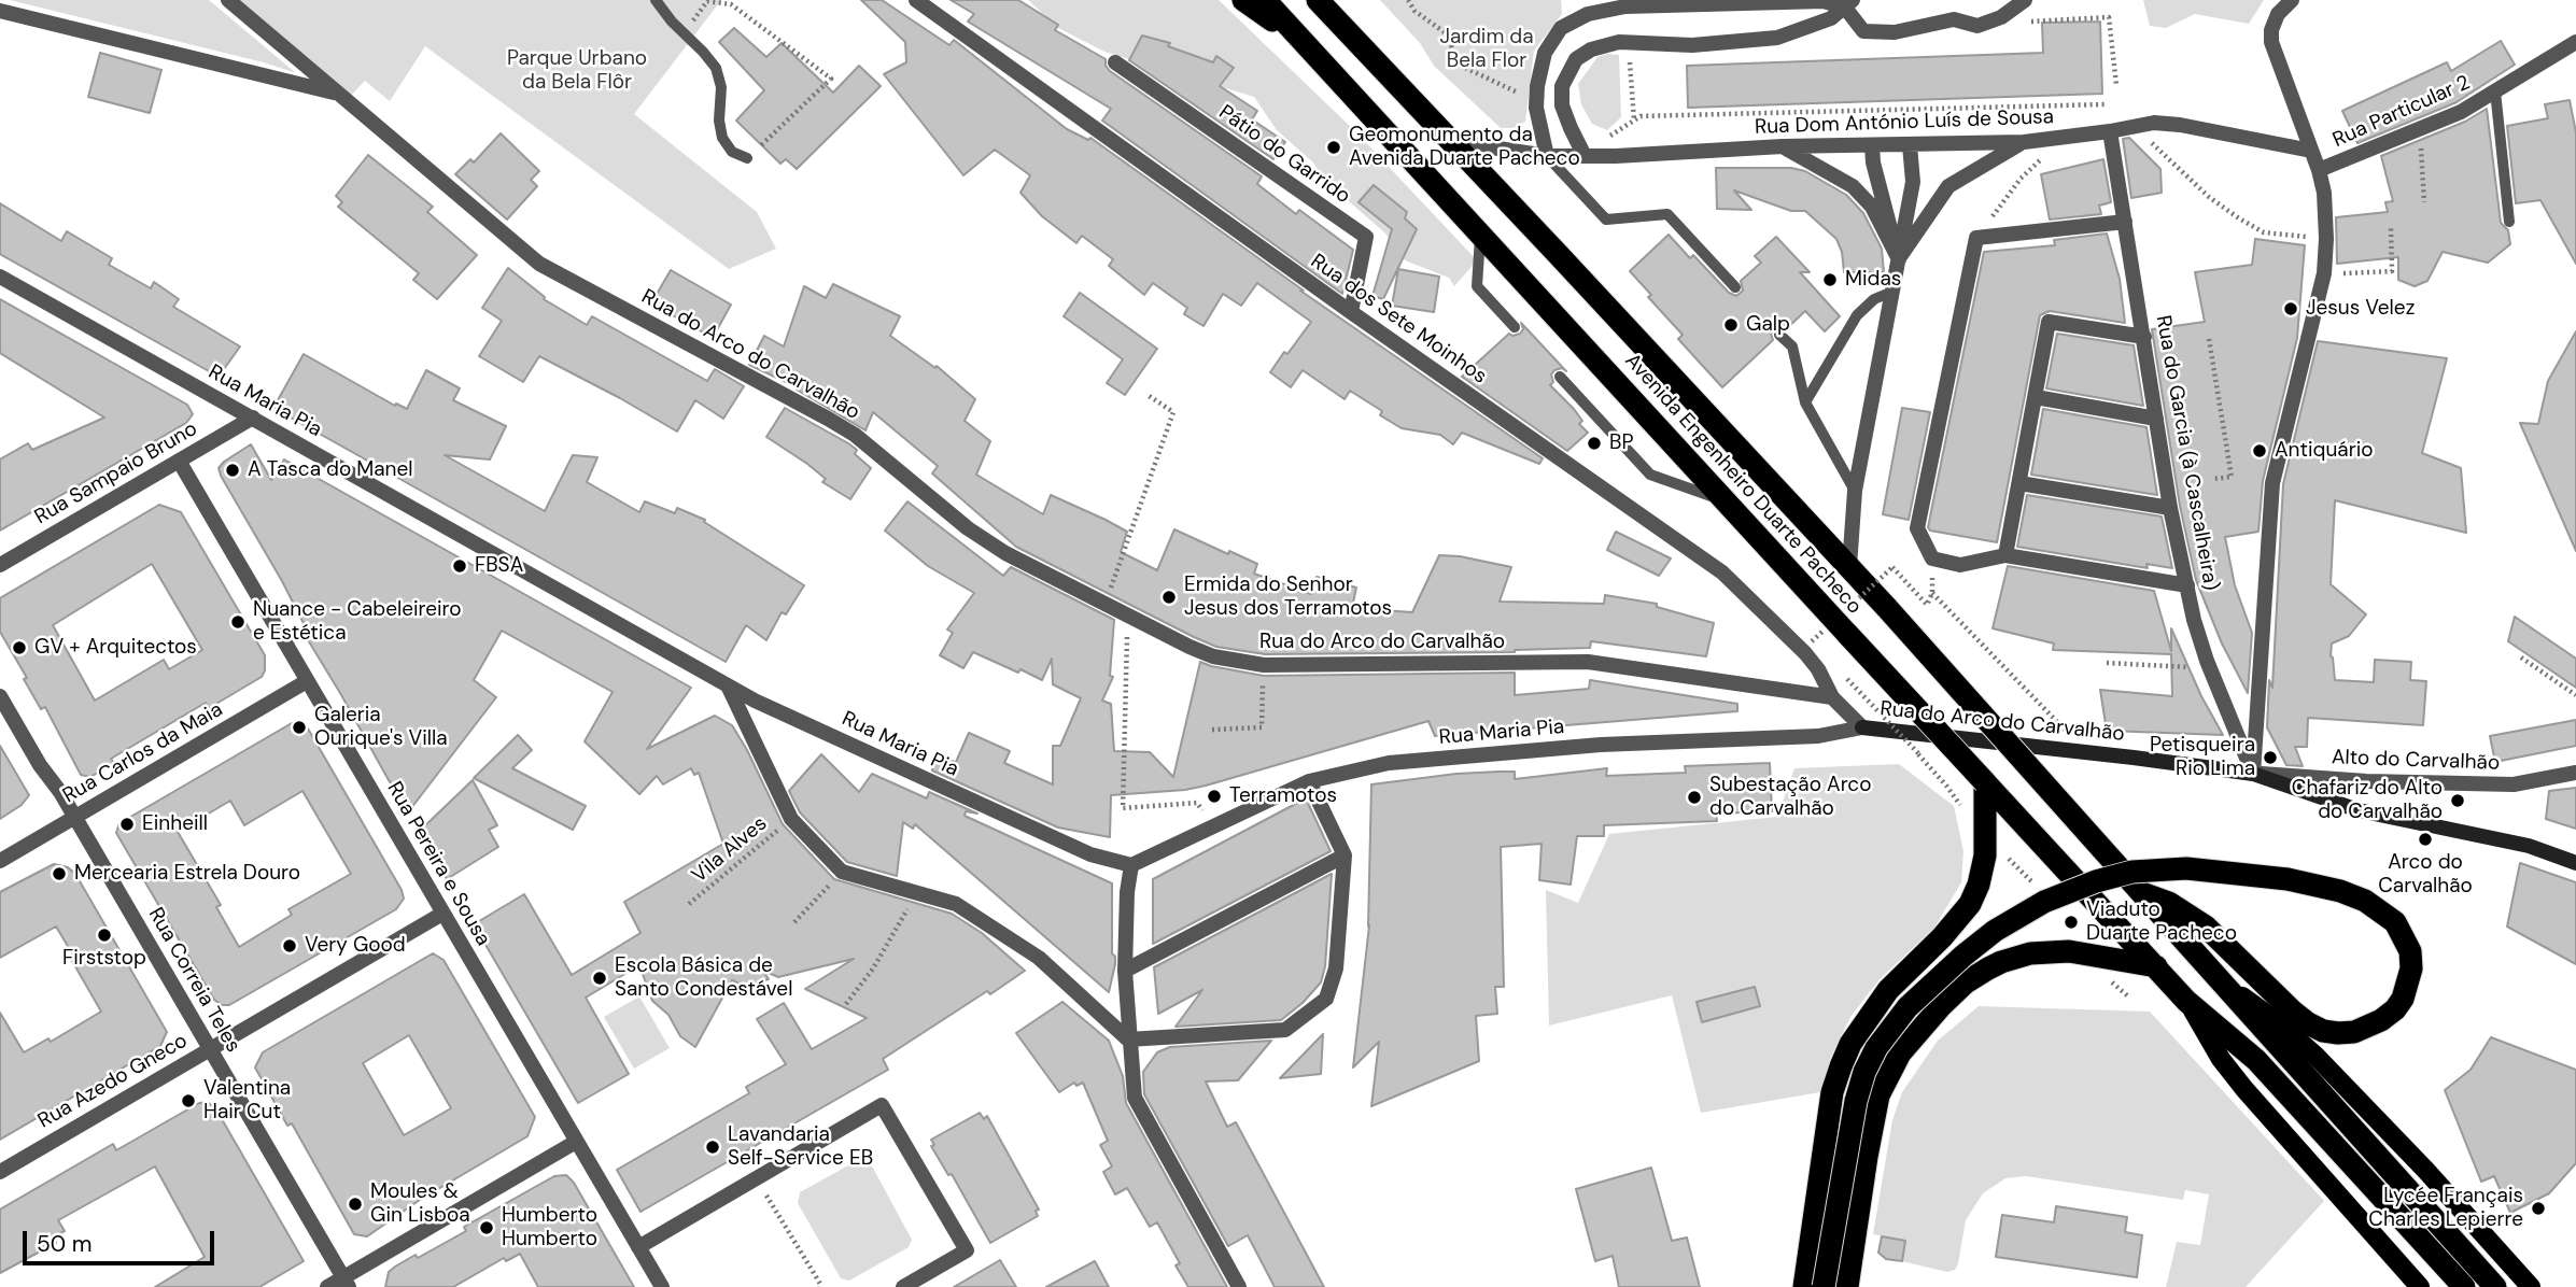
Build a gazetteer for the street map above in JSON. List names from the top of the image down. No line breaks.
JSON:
{"streets":{"highway":["Avenida Engenheiro Duarte Pacheco"],"street":["Rua Particular 2","Rua Dom António Luís de Sousa","Pátio do Garrido","Rua dos Sete Moinhos","Rua do Arco do Carvalhão","Rua Maria Pia","Rua do Garcia (à Cascalheira)","Rua Sampaio Bruno","Rua Carlos da Maia","Alto do Carvalhão","Rua Pereira e Sousa","Rua Correia Teles","Rua Azedo Gneco"],"path":["Vila Alves"]},"crossings":[["Rua Dom António Luís de Sousa","Rua do Garcia (à Cascalheira)"],["Rua Dom António Luís de Sousa","Avenida Engenheiro Duarte Pacheco"],["Pátio do Garrido","Rua dos Sete Moinhos"],["Rua dos Sete Moinhos","Rua do Arco do Carvalhão"],["Rua do Arco do Carvalhão","Rua Maria Pia"],["Rua do Arco do Carvalhão","Rua do Garcia (à Cascalheira)"],["Rua do Arco do Carvalhão","Alto do Carvalhão"],["Rua Maria Pia","Rua Sampaio Bruno"],["Rua do Garcia (à Cascalheira)","Alto do Carvalhão"],["Rua Sampaio Bruno","Rua Pereira e Sousa"],["Rua Carlos da Maia","Rua Pereira e Sousa"],["Rua Carlos da Maia","Rua Correia Teles"],["Rua Pereira e Sousa","Rua Azedo Gneco"],["Rua Correia Teles","Rua Azedo Gneco"]],"parks":["Jardim da Bela Flor","Parque Urbano da Bela Flôr"],"places":["Geomonumento da Avenida Duarte Pacheco","Midas","Jesus Velez","Galp","BP","Antiquário","A Tasca do Manel","FBSA","Ermida do Senhor Jesus dos Terramotos","Nuance - Cabeleireiro e Estética","GV + Arquitectos","Galeria Ourique's Villa","Petisqueira Rio Lima","Terramotos","Subestação Arco do Carvalhão","Chafariz do Alto do Carvalhão","Einheill","Arco do Carvalhão","Mercearia Estrela Douro","Viaduto Duarte Pacheco","Firststop","Very Good","Escola Básica de Santo Condestável","Valentina Hair Cut","Lavandaria Self-Service EB","Moules & Gin Lisboa","Lycée Français Charles Lepierre","Humberto Humberto"],"scale_bar":"50 m"}
